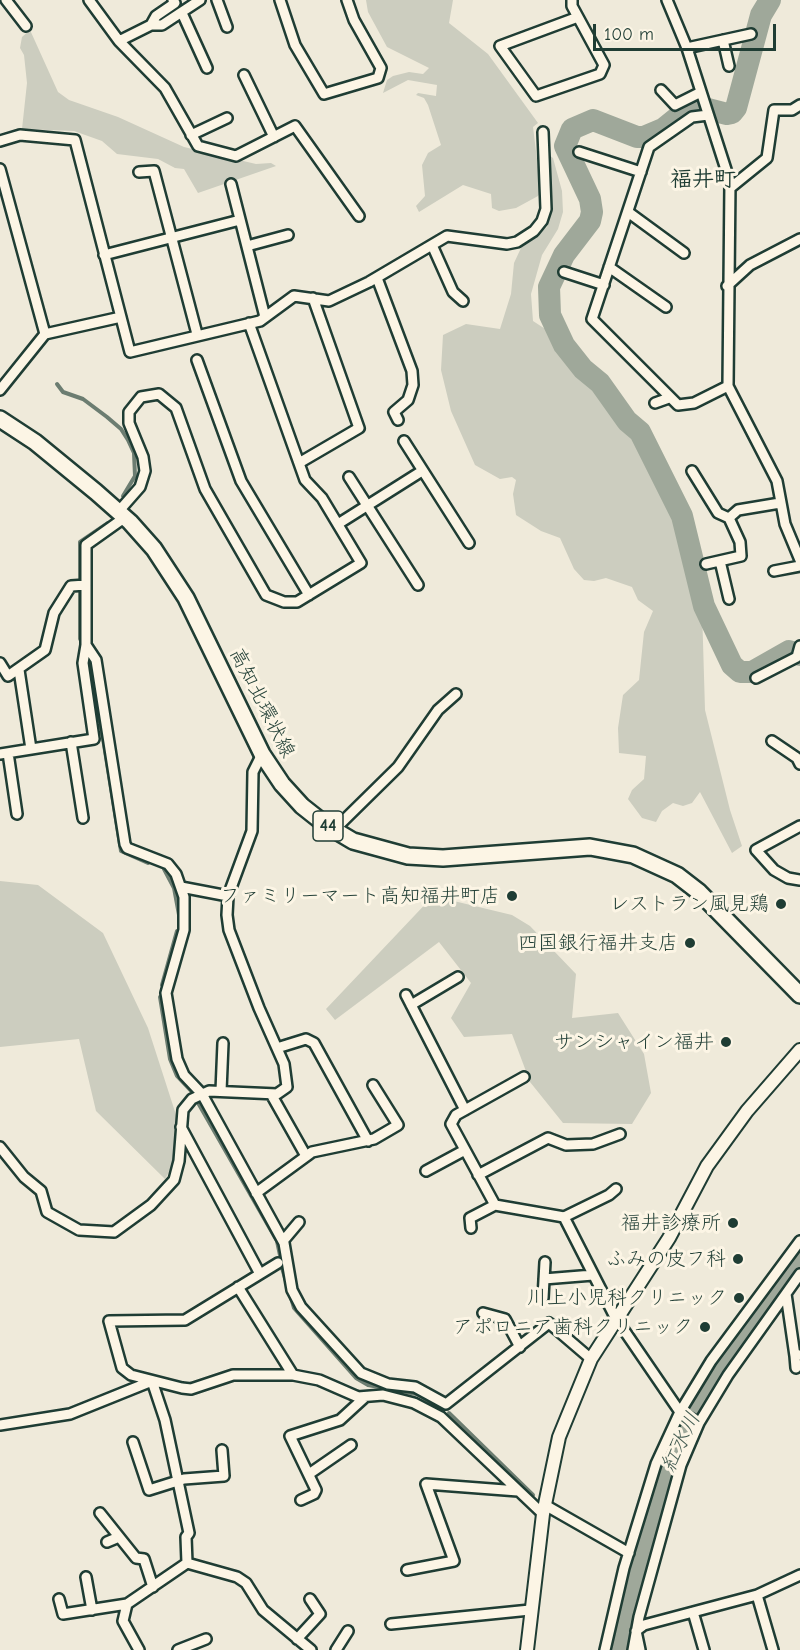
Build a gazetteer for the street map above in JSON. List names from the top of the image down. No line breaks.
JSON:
{"streets":{"main road":["高知北環状線","44"]},"districts":["福井町"],"water":["紅水川"],"places":["ファミリーマート高知福井町店","レストラン風見鶏","四国銀行福井支店","サンシャイン福井","福井診療所","ふみの皮フ科","川上小児科クリニック","アポロニア歯科クリニック"],"scale_bar":"100 m"}
